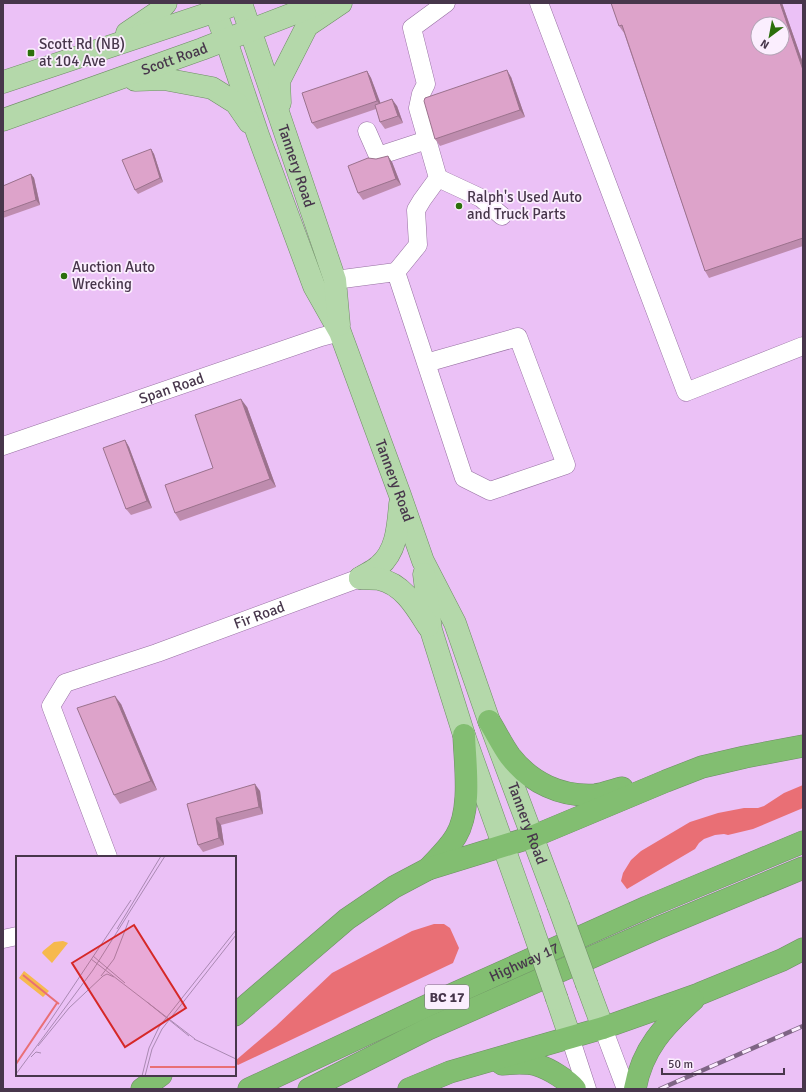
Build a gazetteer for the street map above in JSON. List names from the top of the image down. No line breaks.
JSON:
{"streets":{"highway":["Highway 17","BC 17"],"main road":["Scott Road","Tannery Road"],"street":["Span Road","Fir Road"]},"crossings":[["Scott Road","Tannery Road"],["Tannery Road","Span Road"]],"places":{"transit":["Scott Rd (NB) at 104 Ave"],"other":["Ralph's Used Auto and Truck Parts","Auction Auto Wrecking"]},"scale_bar":"50 m","north":"bottom left"}
